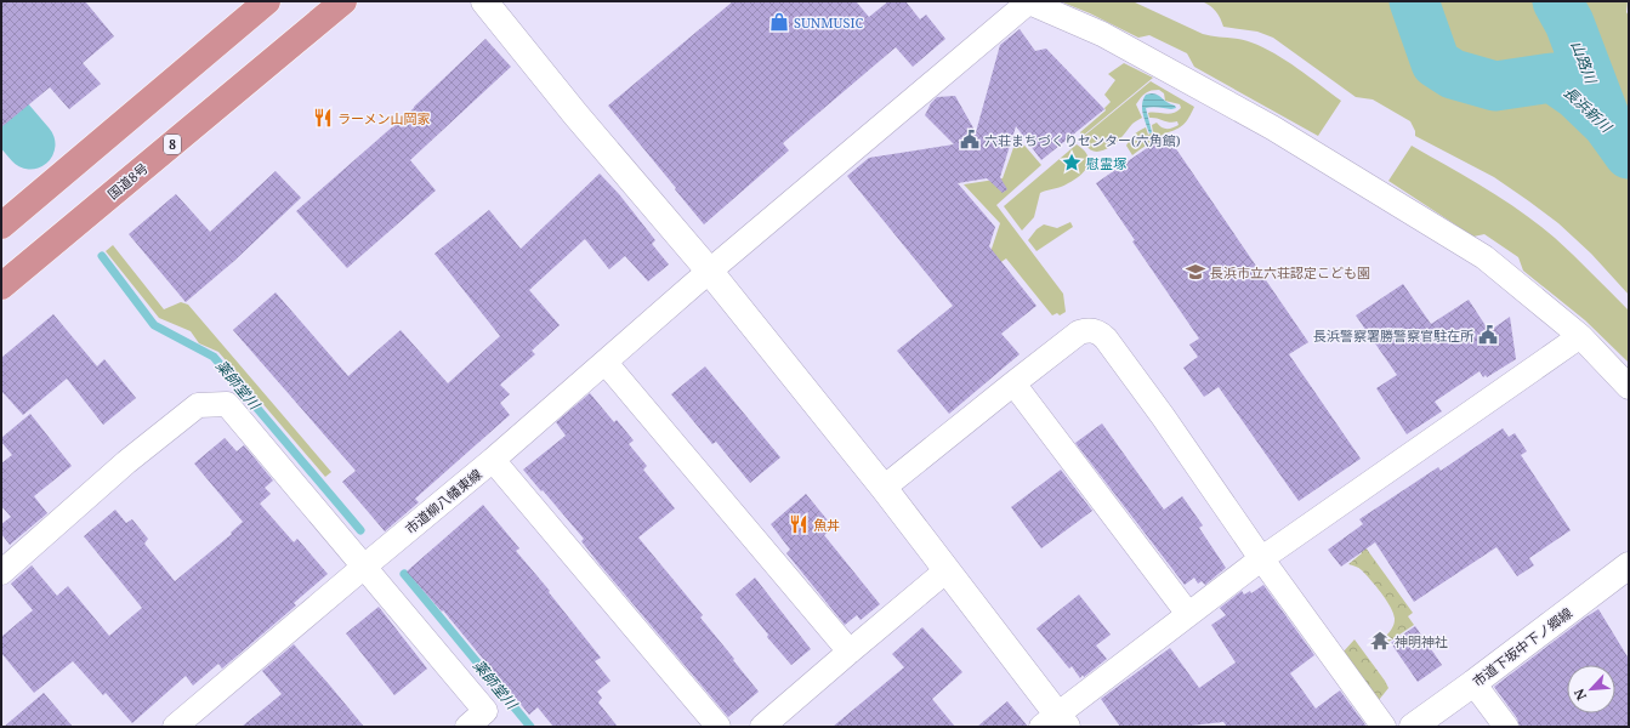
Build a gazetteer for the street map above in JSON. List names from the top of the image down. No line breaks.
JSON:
{"streets":{"highway":["8","国道8号"],"street":["市道柳八幡東線","市道下坂中下ノ郷線"]},"water":["山路川","長浜新川","薬師堂川"],"places":{"shop":["SUNMUSIC"],"restaurant":["ラーメン山岡家","魚丼"],"public building":["六荘まちづくりセンター(六角館)","長浜警察署勝警察官駐在所"],"place":["慰霊塚"],"school or university":["長浜市立六荘認定こども園"],"temple":["神明神社"]},"north":"bottom left"}
